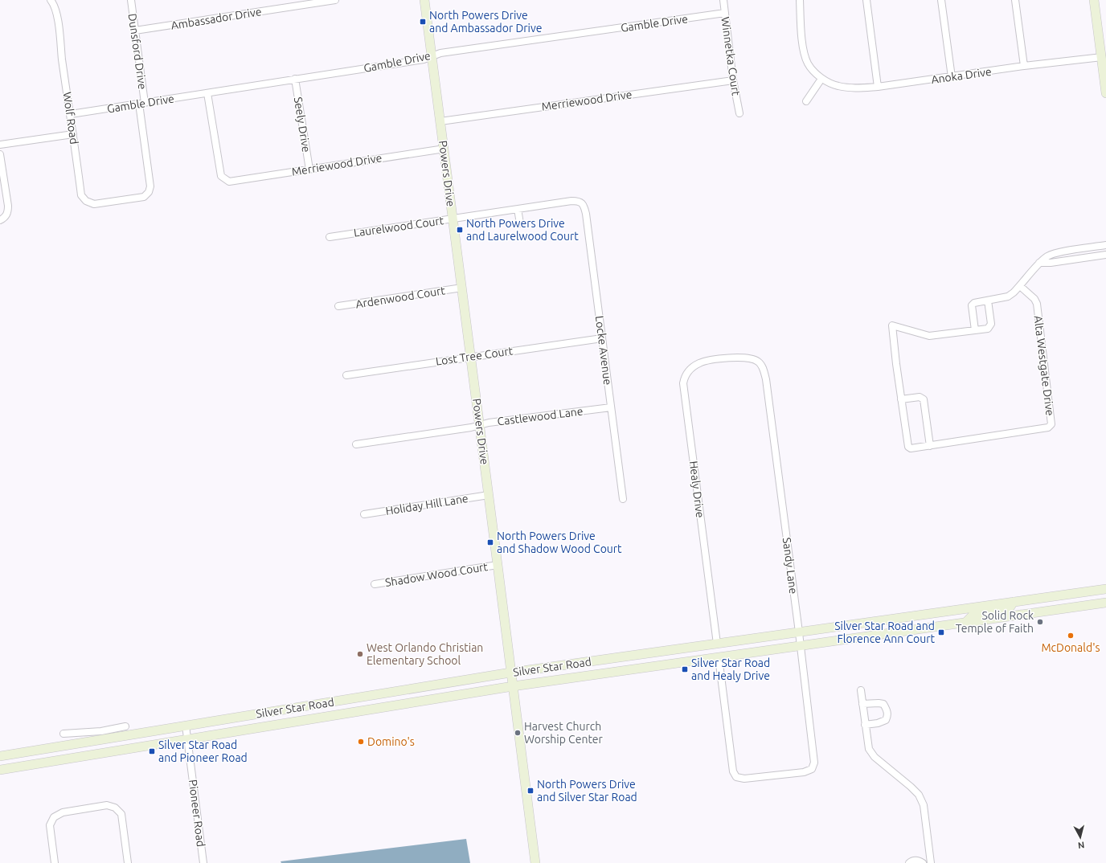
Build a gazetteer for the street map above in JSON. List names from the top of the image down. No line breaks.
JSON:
{"streets":{"main road":["Powers Drive","Silver Star Road"],"street":["Ambassador Drive","Gamble Drive","Dunsford Drive","Winnetka Court","Anoka Drive","Merriewood Drive","Wolf Road","Seely Drive","Laurelwood Court","Ardenwood Court","Locke Avenue","Lost Tree Court","Alta Westgate Drive","Castlewood Lane","Healy Drive","Holiday Hill Lane","Sandy Lane","Shadow Wood Court","Pioneer Road"]},"crossings":[["Ambassador Drive","Dunsford Drive"],["Gamble Drive","Dunsford Drive"],["Gamble Drive","Winnetka Court"],["Gamble Drive","Merriewood Drive"],["Gamble Drive","Wolf Road"],["Gamble Drive","Seely Drive"],["Gamble Drive","Powers Drive"],["Dunsford Drive","Wolf Road"],["Winnetka Court","Merriewood Drive"],["Merriewood Drive","Seely Drive"],["Merriewood Drive","Powers Drive"],["Powers Drive","Laurelwood Court"],["Powers Drive","Ardenwood Court"],["Powers Drive","Lost Tree Court"],["Powers Drive","Castlewood Lane"],["Powers Drive","Holiday Hill Lane"],["Powers Drive","Shadow Wood Court"],["Powers Drive","Silver Star Road"],["Laurelwood Court","Locke Avenue"],["Locke Avenue","Lost Tree Court"],["Locke Avenue","Castlewood Lane"],["Healy Drive","Sandy Lane"],["Healy Drive","Silver Star Road"],["Sandy Lane","Silver Star Road"],["Silver Star Road","Pioneer Road"]],"places":{"transit":["North Powers Drive and Ambassador Drive","North Powers Drive and Laurelwood Court","North Powers Drive and Shadow Wood Court","Silver Star Road and Florence Ann Court","Silver Star Road and Healy Drive","Silver Star Road and Pioneer Road","North Powers Drive and Silver Star Road"],"other":["Solid Rock Temple of Faith","McDonald's","West Orlando Christian Elementary School","Harvest Church Worship Center","Domino's"]},"north":"bottom"}
